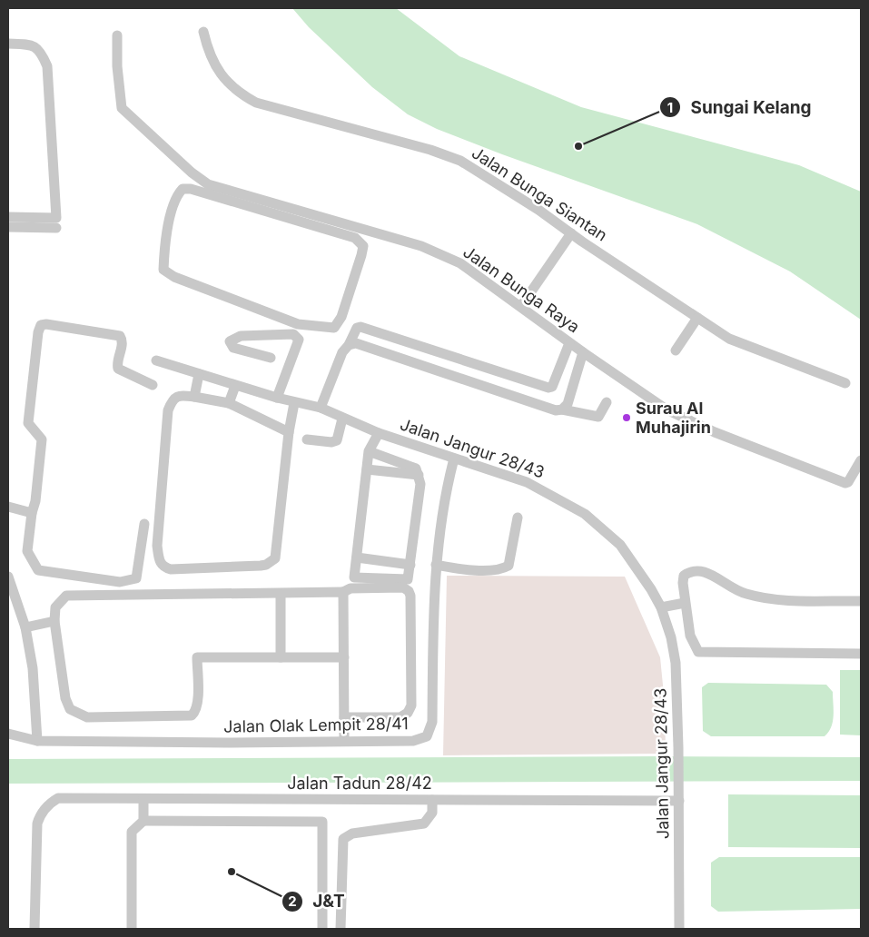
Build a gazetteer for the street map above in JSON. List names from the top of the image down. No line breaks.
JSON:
{"streets":{"street":["Jalan Bunga Siantan","Jalan Bunga Raya","Jalan Jangur 28/43","Jalan Olak Lempit 28/41","Jalan Tadun 28/42"]},"crossings":[["Jalan Jangur 28/43","Jalan Olak Lempit 28/41"],["Jalan Jangur 28/43","Jalan Tadun 28/42"]],"places":["Sungai Kelang","Surau Al Muhajirin","J&T"]}
